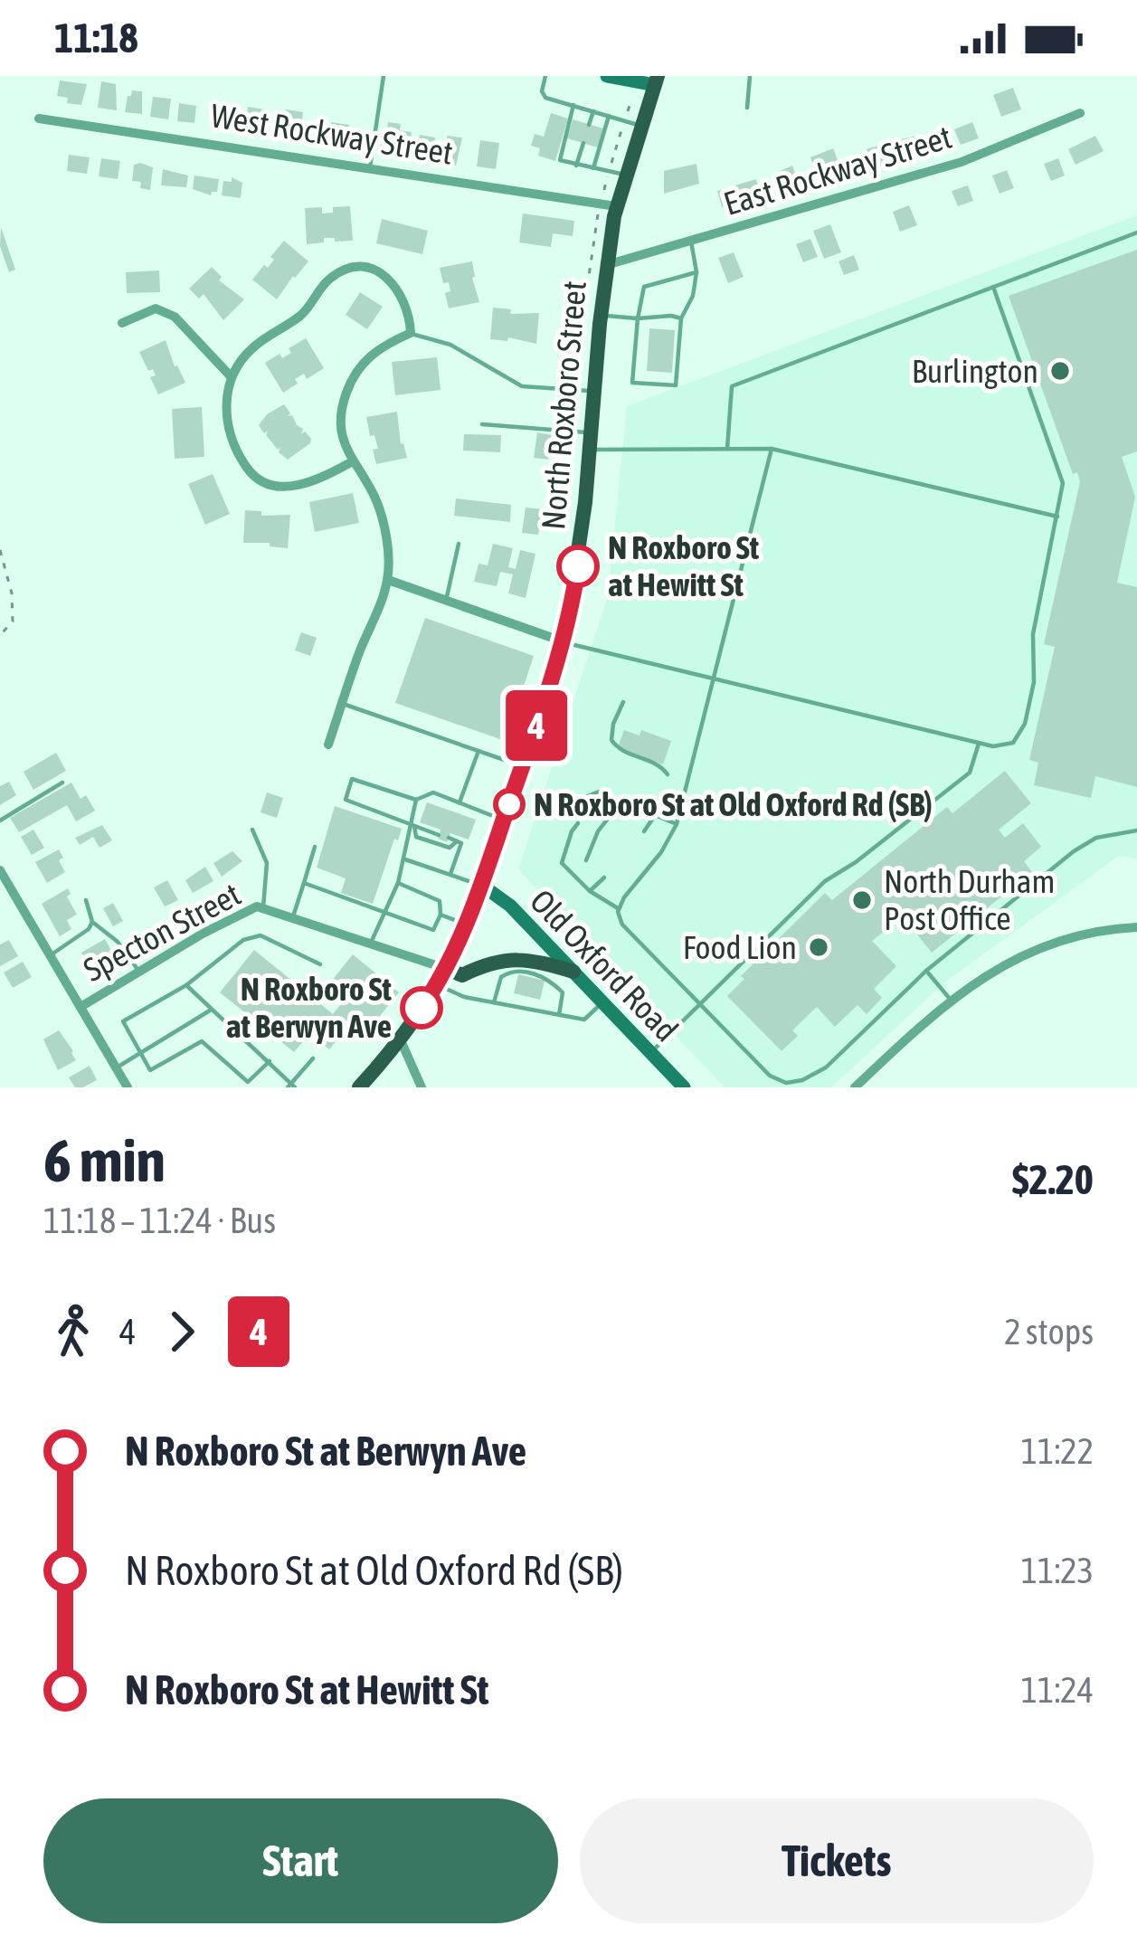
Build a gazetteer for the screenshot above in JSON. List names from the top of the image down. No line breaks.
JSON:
{"streets":{"main road":["North Roxboro Street"],"street":["West Rockway Street","East Rockway Street","Specton Street","Old Oxford Road"]},"crossings":[["West Rockway Street","North Roxboro Street"],["East Rockway Street","North Roxboro Street"],["North Roxboro Street","Old Oxford Road"]],"places":["Burlington","N Roxboro St at Hewitt St","N Roxboro St at Old Oxford Rd (SB)","North Durham Post Office","Food Lion","N Roxboro St at Berwyn Ave"],"lines":["bus line 4"],"page":{"status":"11:18","on_map":"4","heading":["6 min","11:18 – 11:24 · Bus","$2.20"],"legs":["4","4","2 stops"],"list":[{"name":"N Roxboro St at Berwyn Ave","value":"11:22"},{"name":"N Roxboro St at Old Oxford Rd (SB)","value":"11:23"},{"name":"N Roxboro St at Hewitt St","value":"11:24"}],"buttons":["Start","Tickets"]}}
